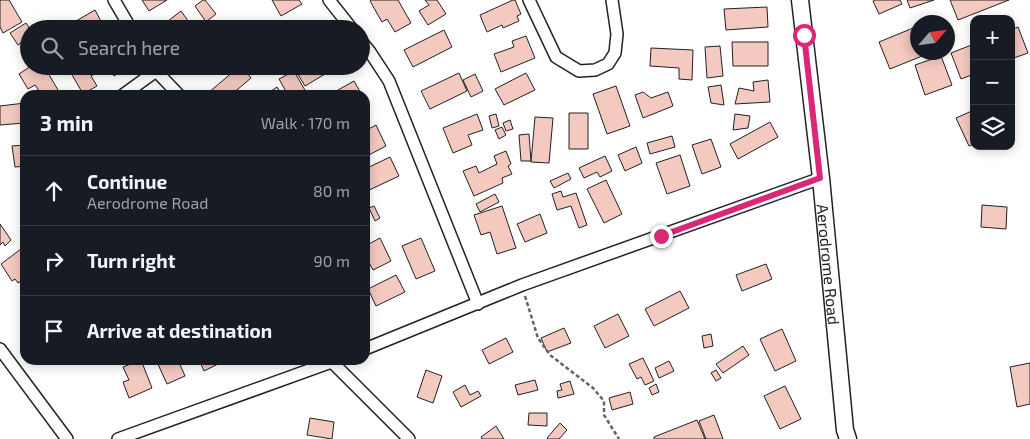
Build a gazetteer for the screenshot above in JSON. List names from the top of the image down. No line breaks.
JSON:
{"streets":{"street":["Aerodrome Road"]},"north":"top right","page":{"map_buttons":["+","−"],"search":"Search here","heading":["3 min","Walk · 170 m"],"list":[["Continue","Aerodrome Road","80 m"],["Turn right","90 m"],"Arrive at destination"]}}
